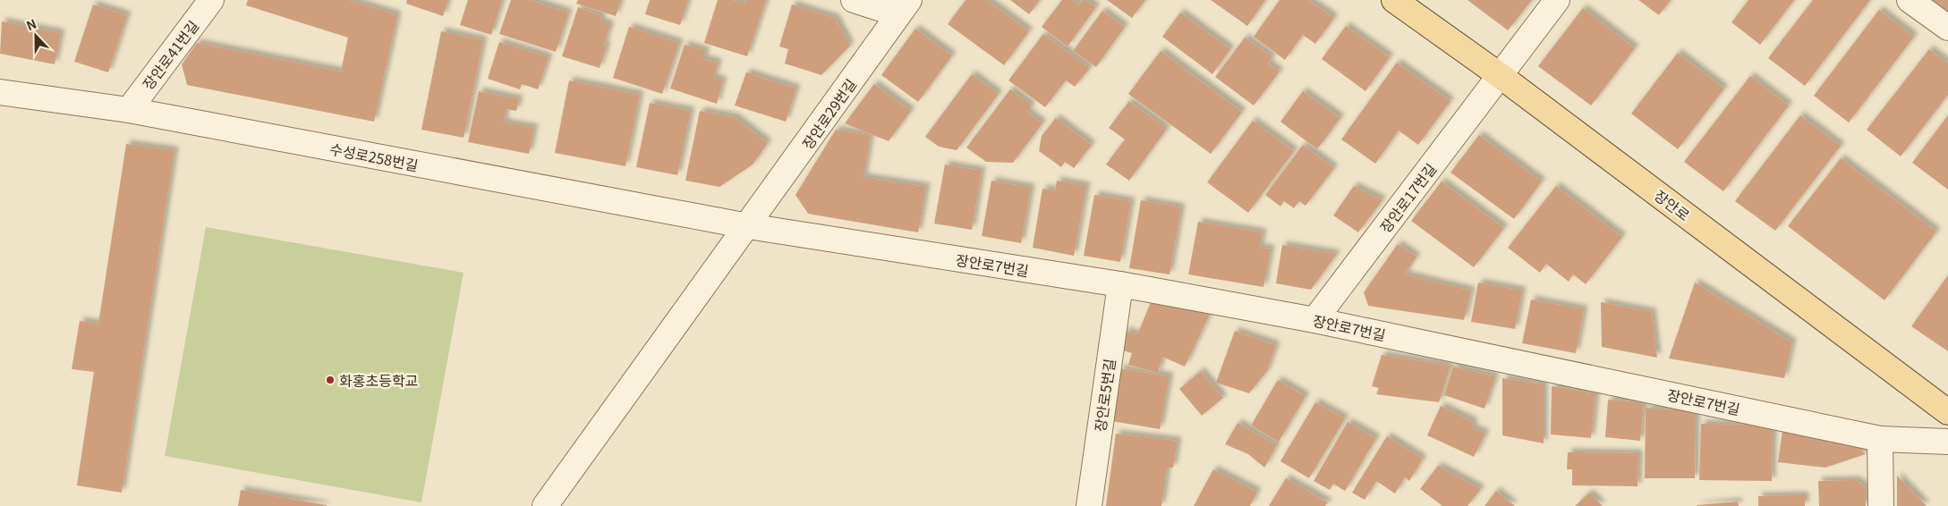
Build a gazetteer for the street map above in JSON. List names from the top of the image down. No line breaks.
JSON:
{"streets":{"main road":["장안로"],"street":["장안로41번길","장안로29번길","수성로258번길","장안로17번길","장안로7번길","장안로5번길"]},"crossings":[["장안로41번길","수성로258번길"],["장안로29번길","수성로258번길"],["장안로29번길","장안로7번길"],["수성로258번길","장안로7번길"],["장안로17번길","장안로"],["장안로17번길","장안로7번길"],["장안로7번길","장안로5번길"]],"places":["화홍초등학교"],"north":"top"}
